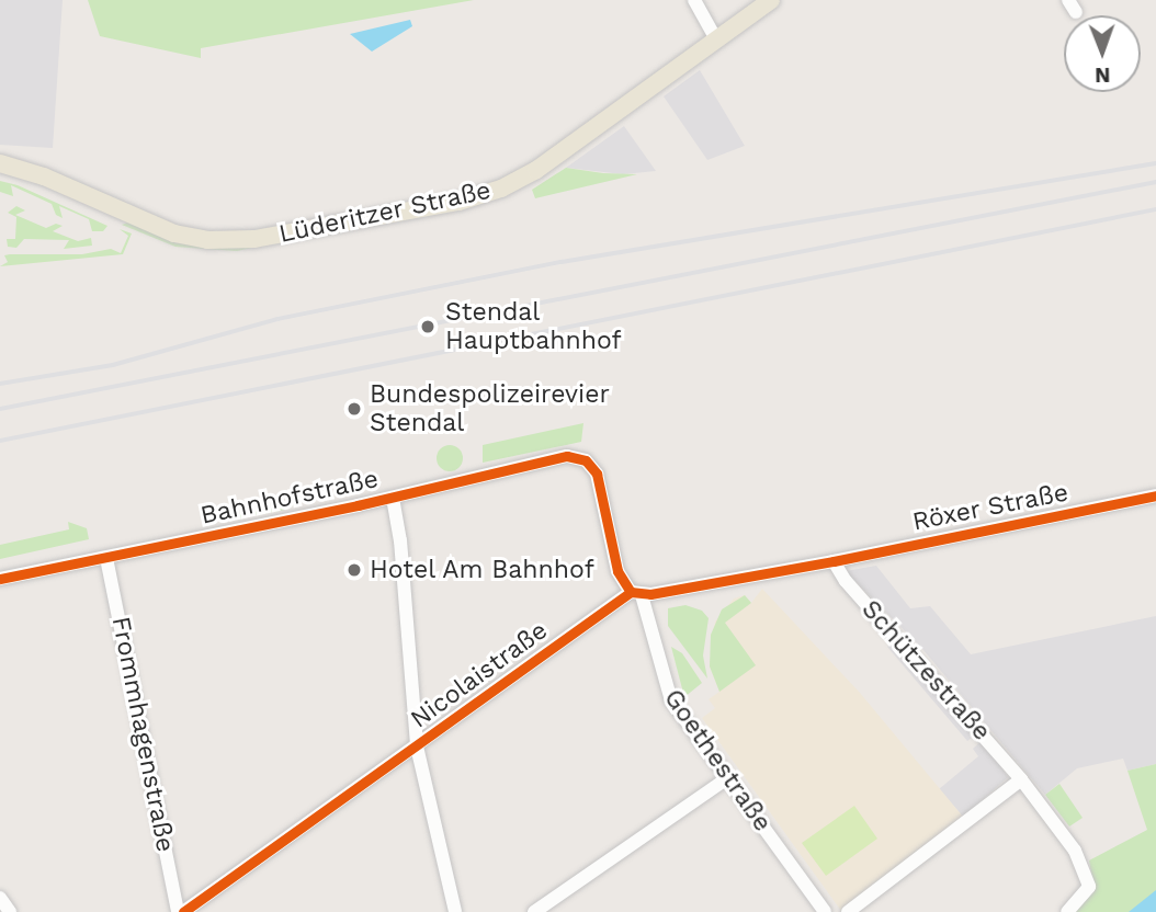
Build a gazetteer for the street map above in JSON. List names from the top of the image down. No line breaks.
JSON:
{"streets":{"main road":["Lüderitzer Straße"],"street":["Bahnhofstraße","Röxer Straße","Schützestraße","Nicolaistraße","Frommhagenstraße","Goethestraße"]},"crossings":[["Bahnhofstraße","Frommhagenstraße"],["Bahnhofstraße","Goethestraße"],["Röxer Straße","Schützestraße"],["Röxer Straße","Nicolaistraße"],["Schützestraße","Nicolaistraße"],["Nicolaistraße","Frommhagenstraße"],["Nicolaistraße","Goethestraße"]],"places":["Stendal Hauptbahnhof","Bundespolizeirevier Stendal","Hotel Am Bahnhof"],"north":"bottom"}
